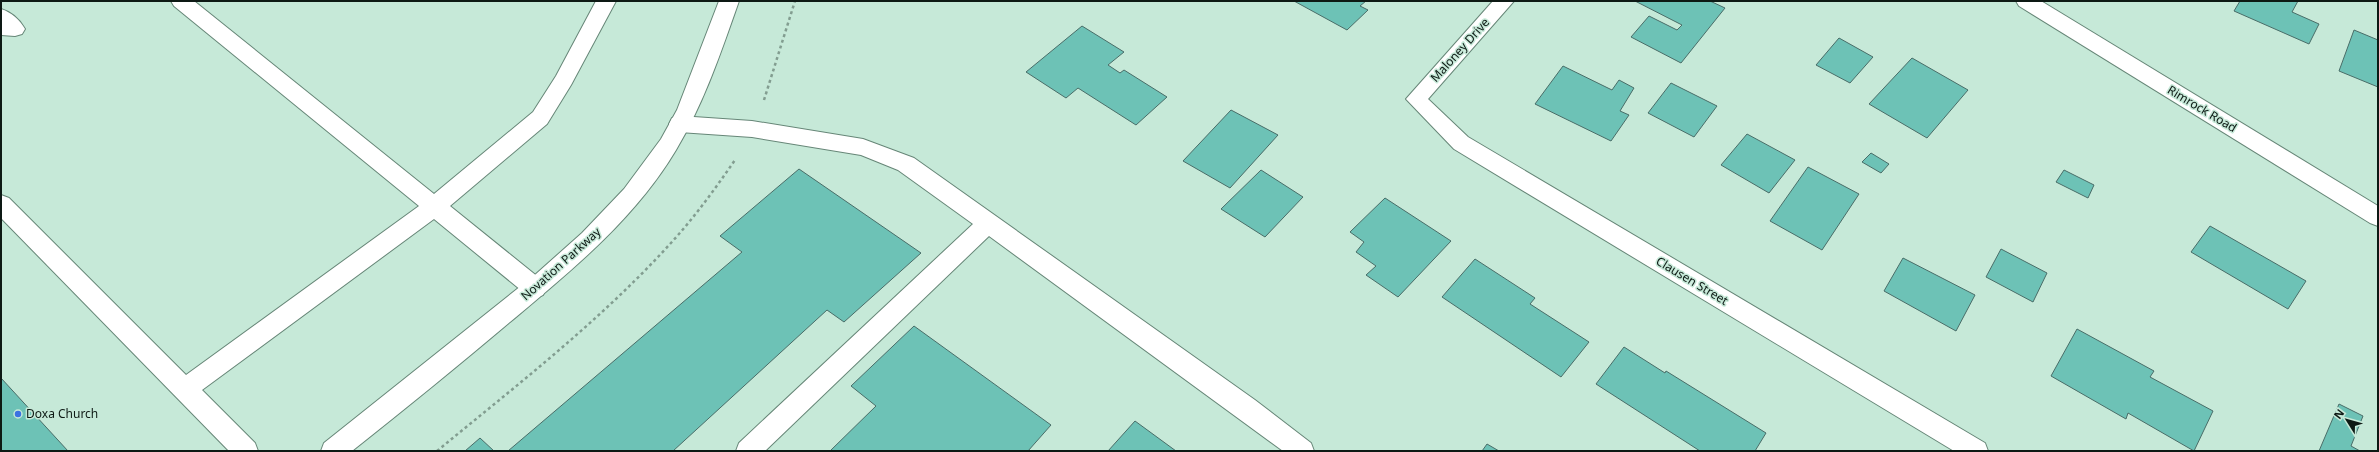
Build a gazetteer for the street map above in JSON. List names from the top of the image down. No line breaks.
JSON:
{"streets":{"street":["Maloney Drive","Rimrock Road","Novation Parkway","Clausen Street"]},"crossings":[["Maloney Drive","Clausen Street"]],"places":["Doxa Church"],"north":"top left"}
